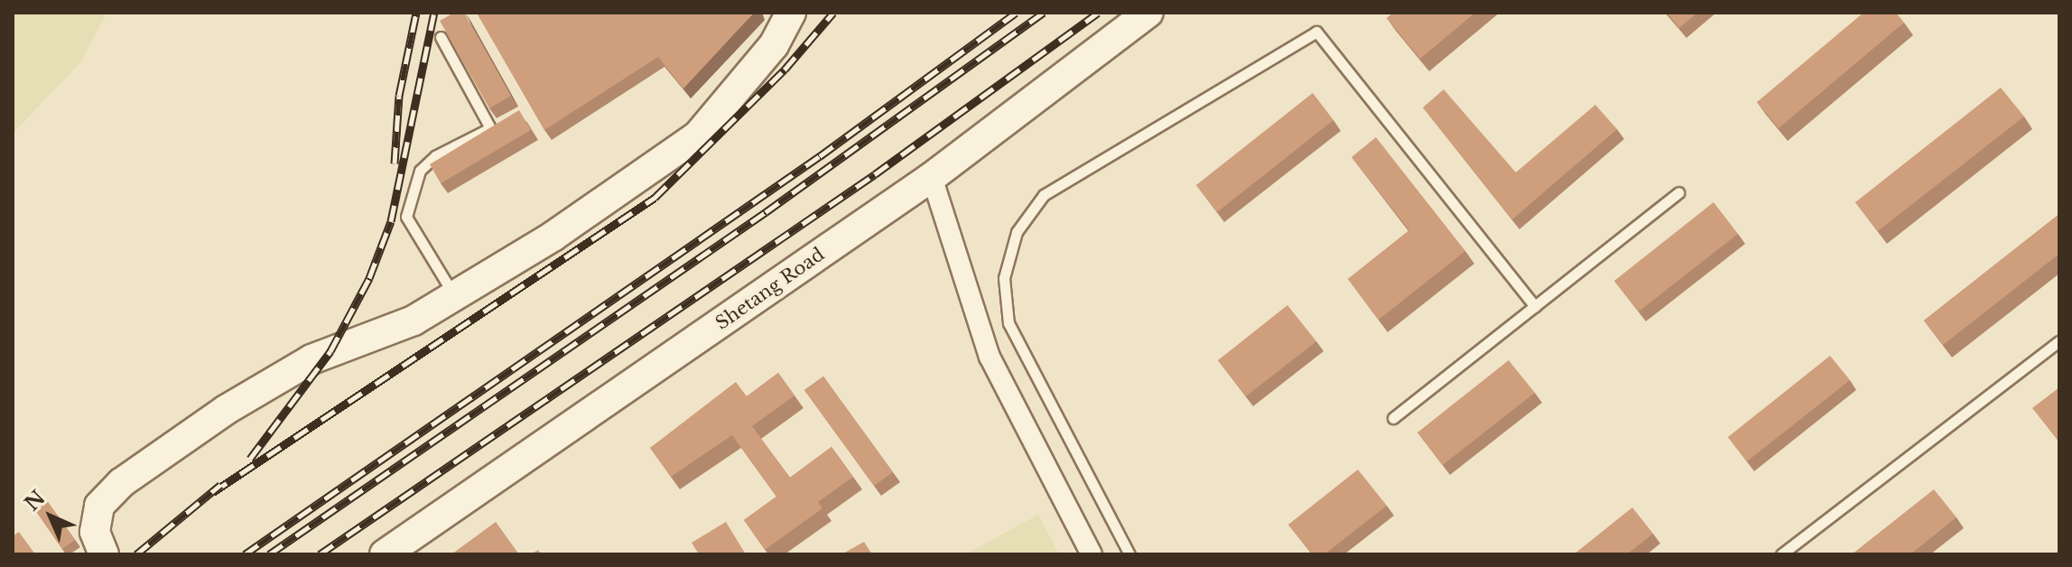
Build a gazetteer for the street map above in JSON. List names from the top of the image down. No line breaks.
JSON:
{"streets":{"street":["Shetang Road"]},"north":"top left"}
